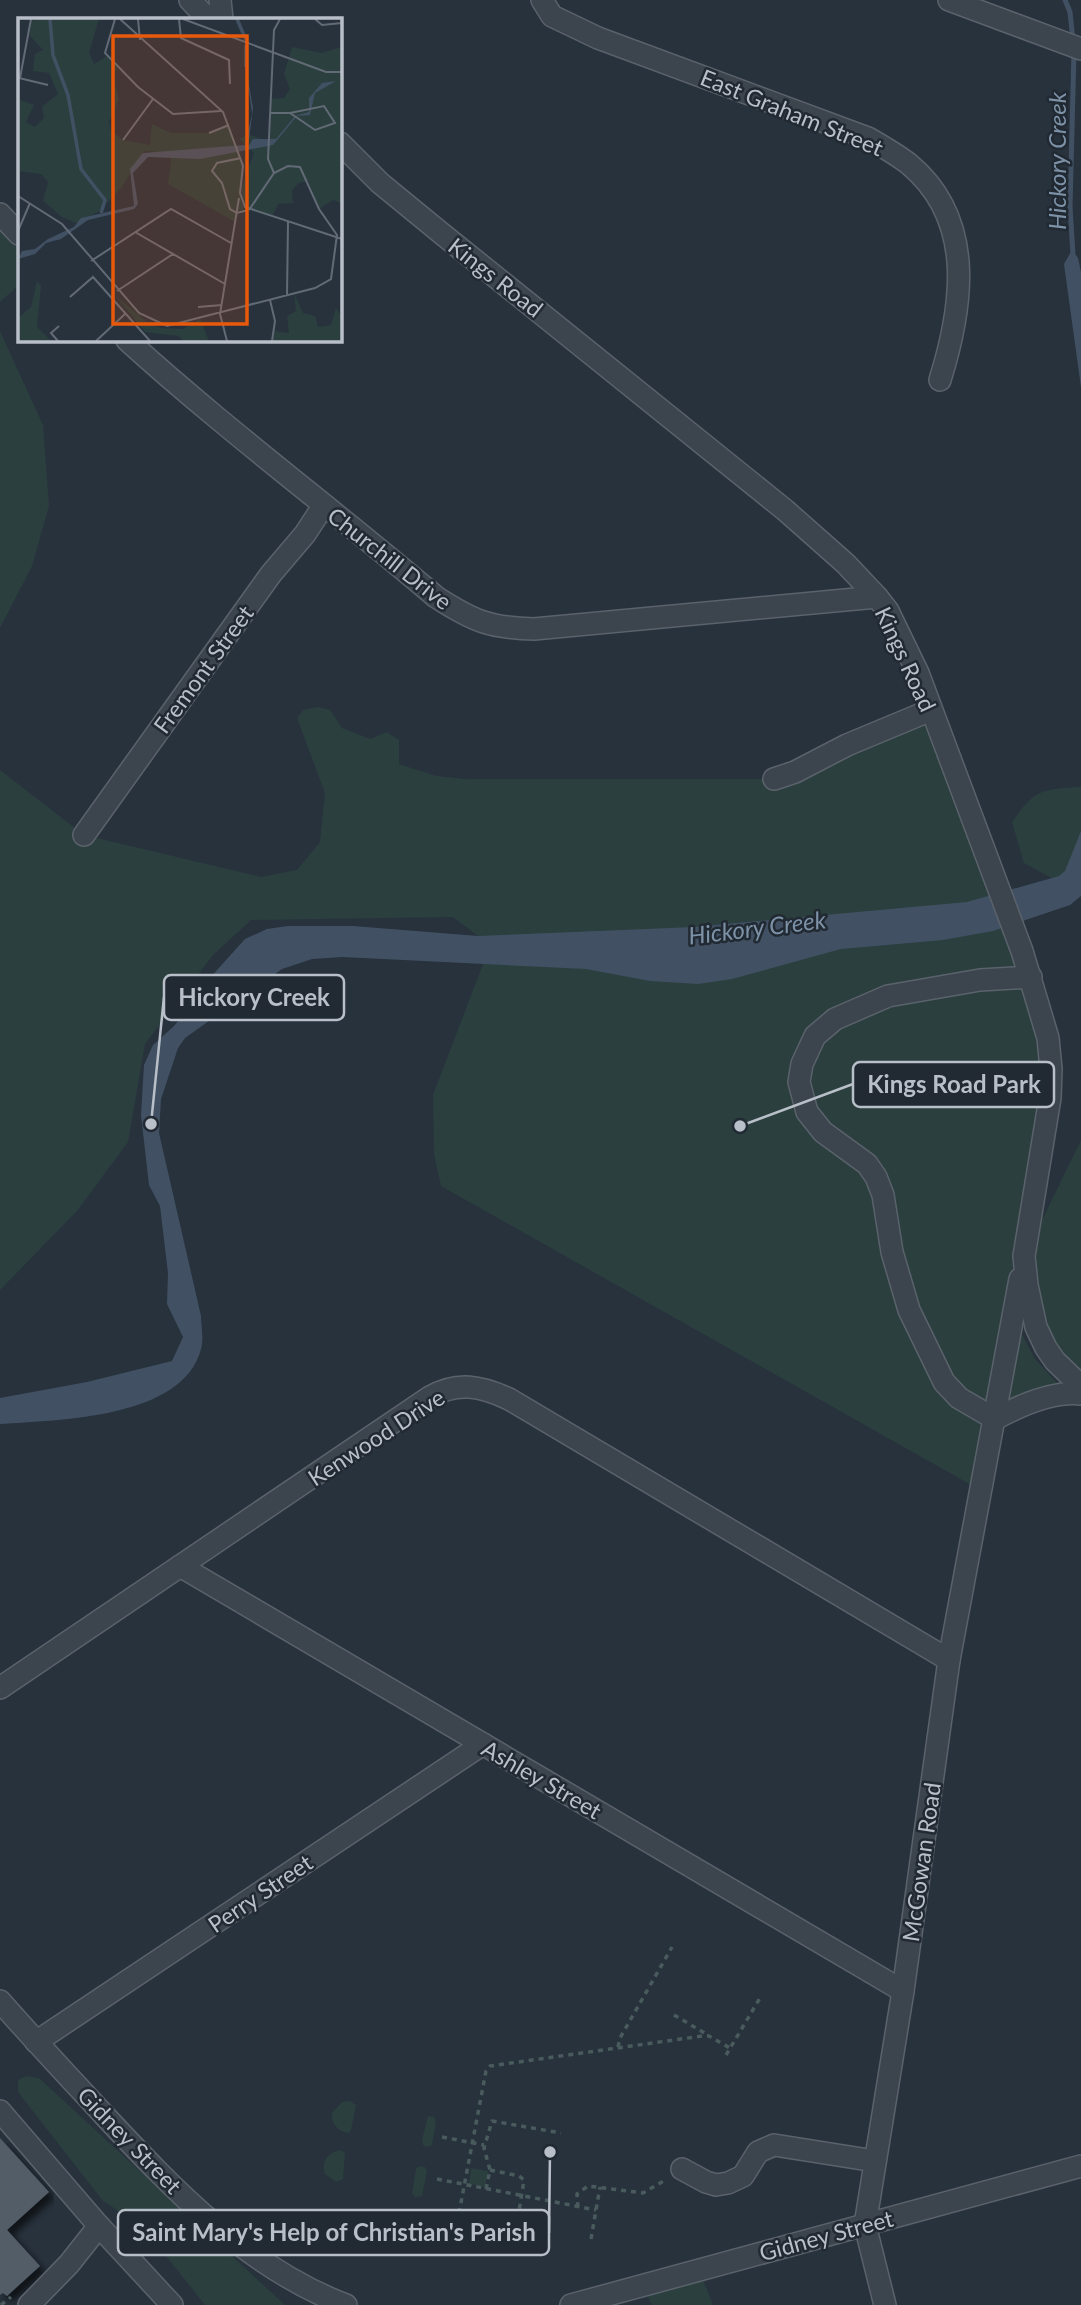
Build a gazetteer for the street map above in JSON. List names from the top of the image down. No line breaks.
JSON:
{"streets":{"street":["East Graham Street","Kings Road","Churchill Drive","Fremont Street","Kenwood Drive","Ashley Street","McGowan Road","Perry Street","Gidney Street"]},"crossings":[["Kings Road","Churchill Drive"],["Kings Road","McGowan Road"],["Churchill Drive","Fremont Street"],["Kenwood Drive","Ashley Street"],["Kenwood Drive","McGowan Road"],["Ashley Street","McGowan Road"],["Ashley Street","Perry Street"],["McGowan Road","Gidney Street"],["Perry Street","Gidney Street"]],"water":["Hickory Creek"],"places":["Hickory Creek","Kings Road Park","Saint Mary's Help of Christian's Parish"]}
